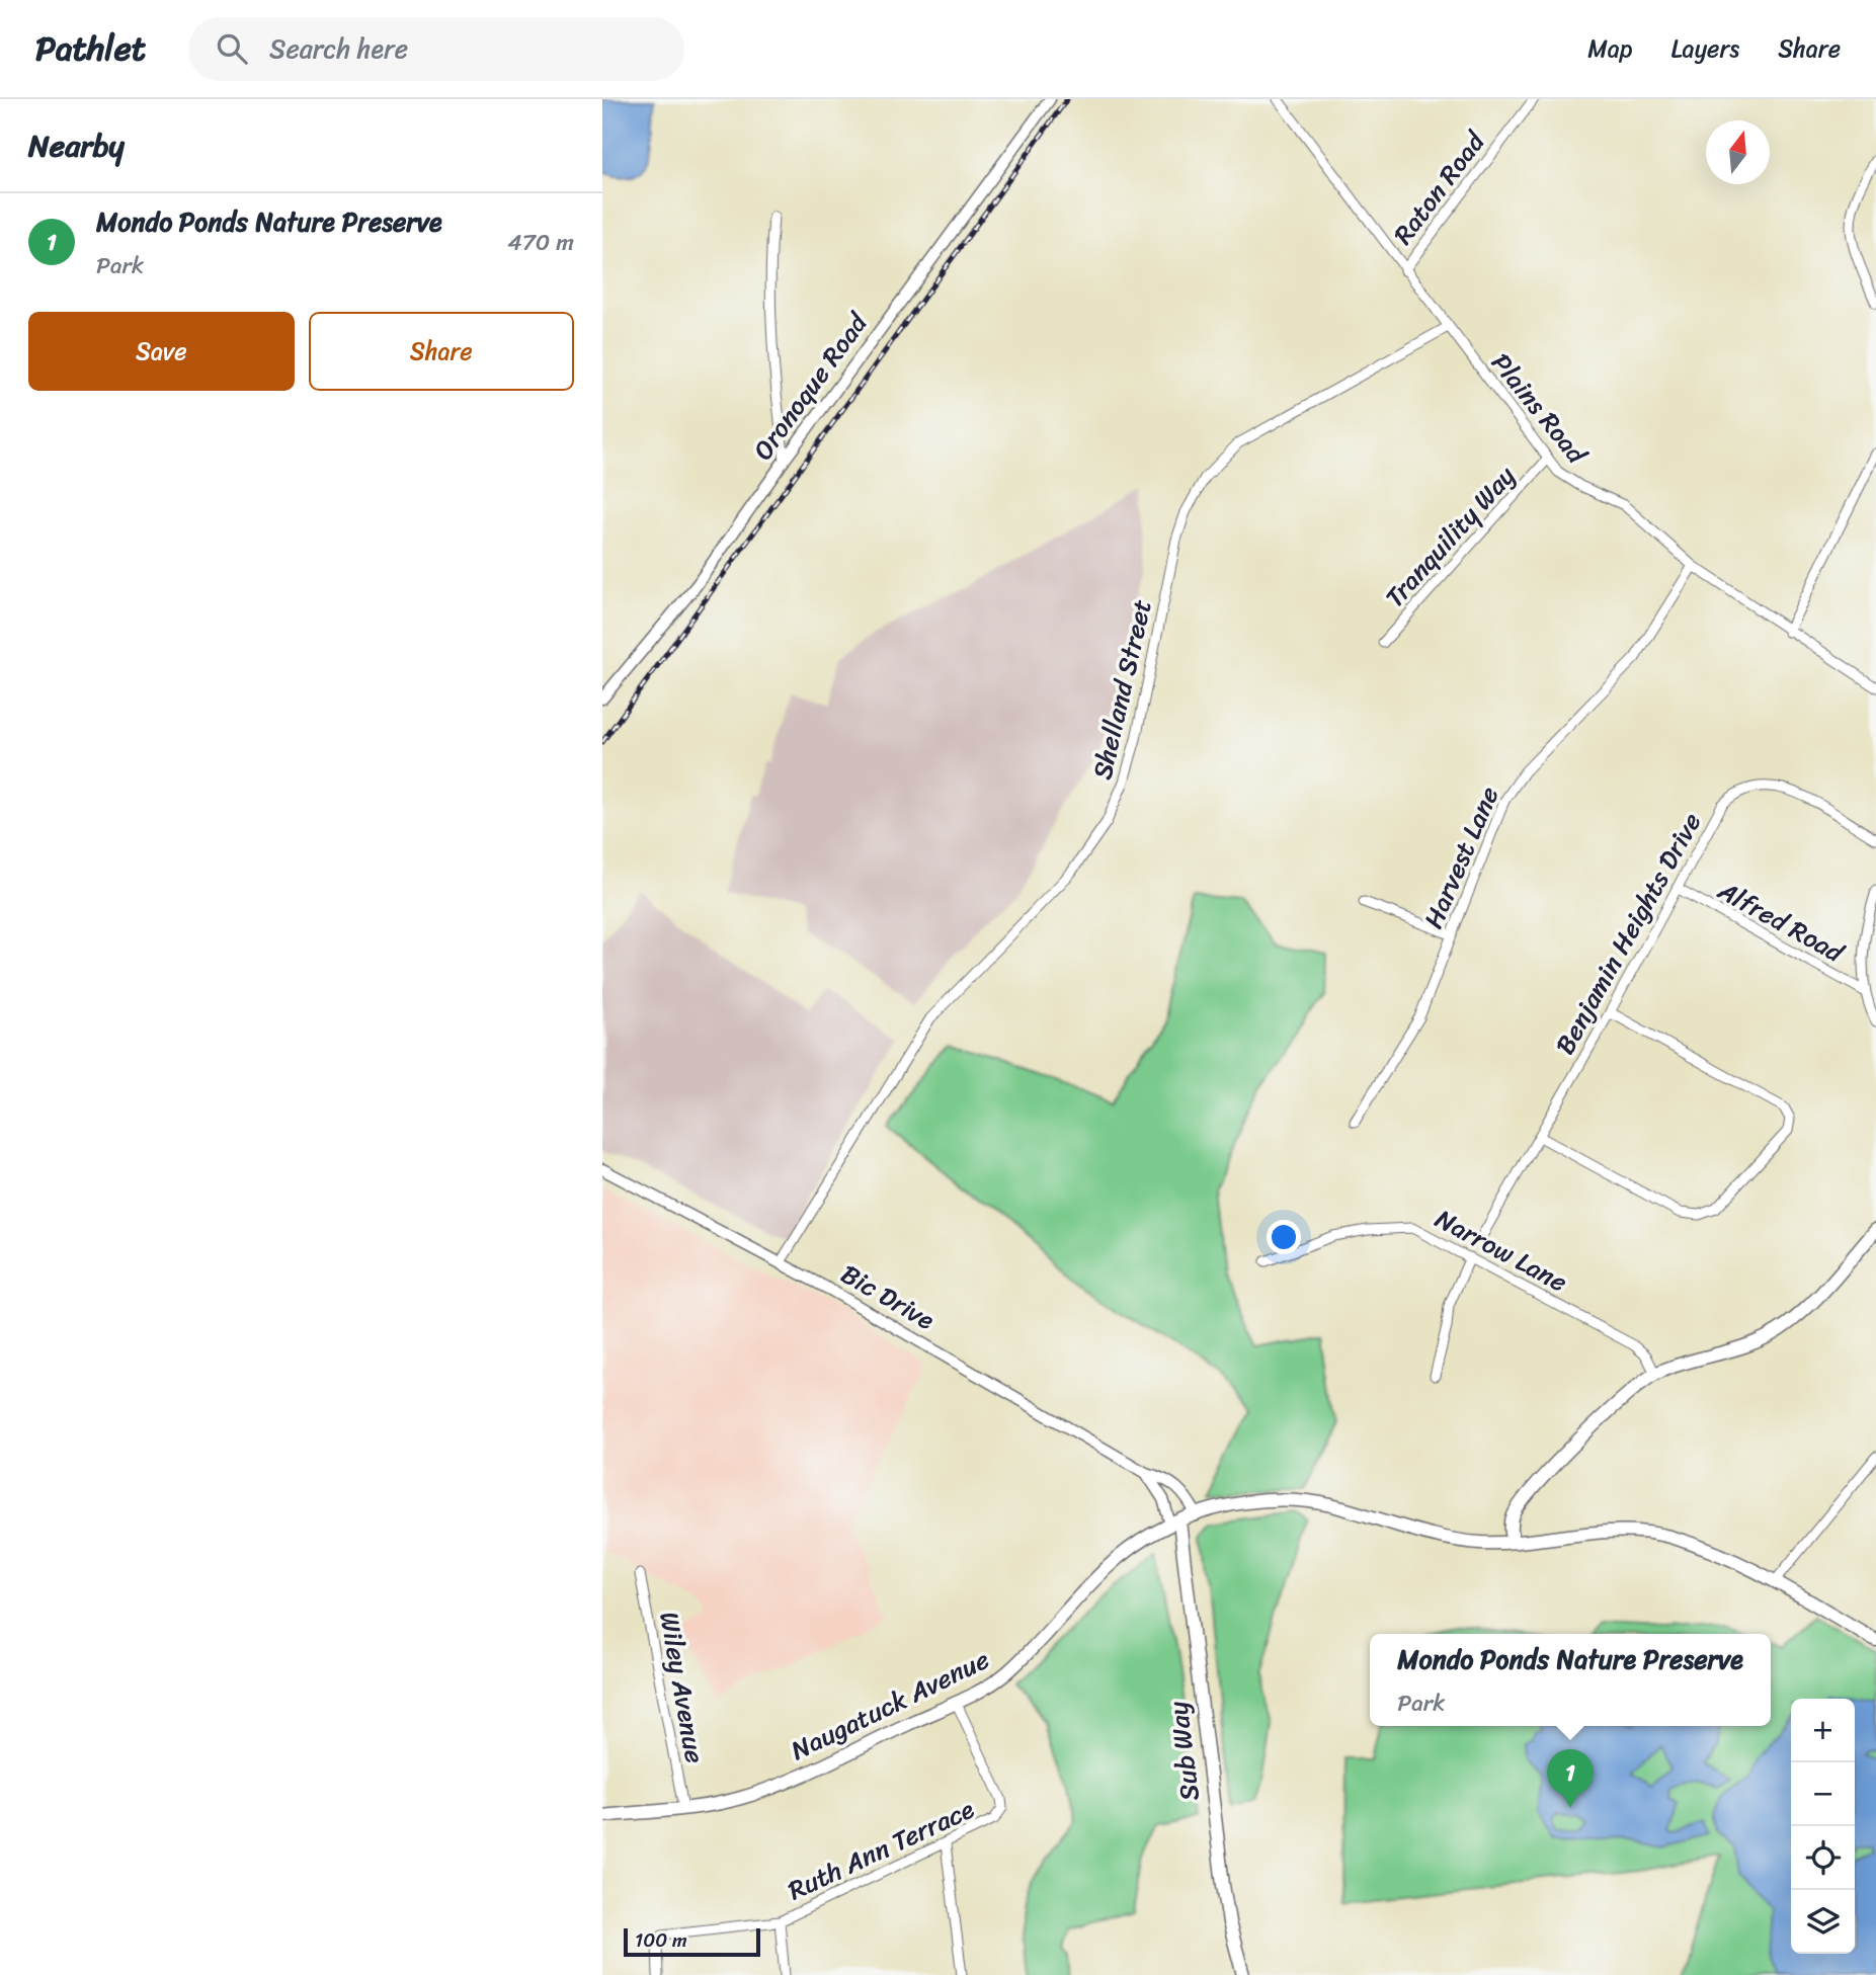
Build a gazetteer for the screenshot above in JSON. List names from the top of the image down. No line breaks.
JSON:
{"streets":{"main road":["Naugatuck Avenue","Sub Way"],"street":["Raton Road","Oronoque Road","Plains Road","Tranquility Way","Shelland Street","Harvest Lane","Alfred Road","Benjamin Heights Drive","Narrow Lane","Bic Drive","Wiley Avenue","Ruth Ann Terrace"]},"crossings":[["Raton Road","Plains Road"],["Plains Road","Tranquility Way"],["Plains Road","Shelland Street"],["Plains Road","Harvest Lane"],["Shelland Street","Bic Drive"],["Alfred Road","Benjamin Heights Drive"],["Bic Drive","Naugatuck Avenue"],["Bic Drive","Sub Way"],["Wiley Avenue","Naugatuck Avenue"],["Naugatuck Avenue","Sub Way"],["Naugatuck Avenue","Ruth Ann Terrace"]],"scale_bar":"100 m","north":"top","page":{"header":"Pathlet","search":"Search here","nav":["Map","Layers","Share"],"heading":"Nearby","list":[{"mark":"1","name":"Mondo Ponds Nature Preserve","note":"Park","value":"470 m"}],"buttons":["Save","Share"],"popup":["Mondo Ponds Nature Preserve","Park"],"map_buttons":["+","−"],"pins":"1","scale":"100 m"}}
